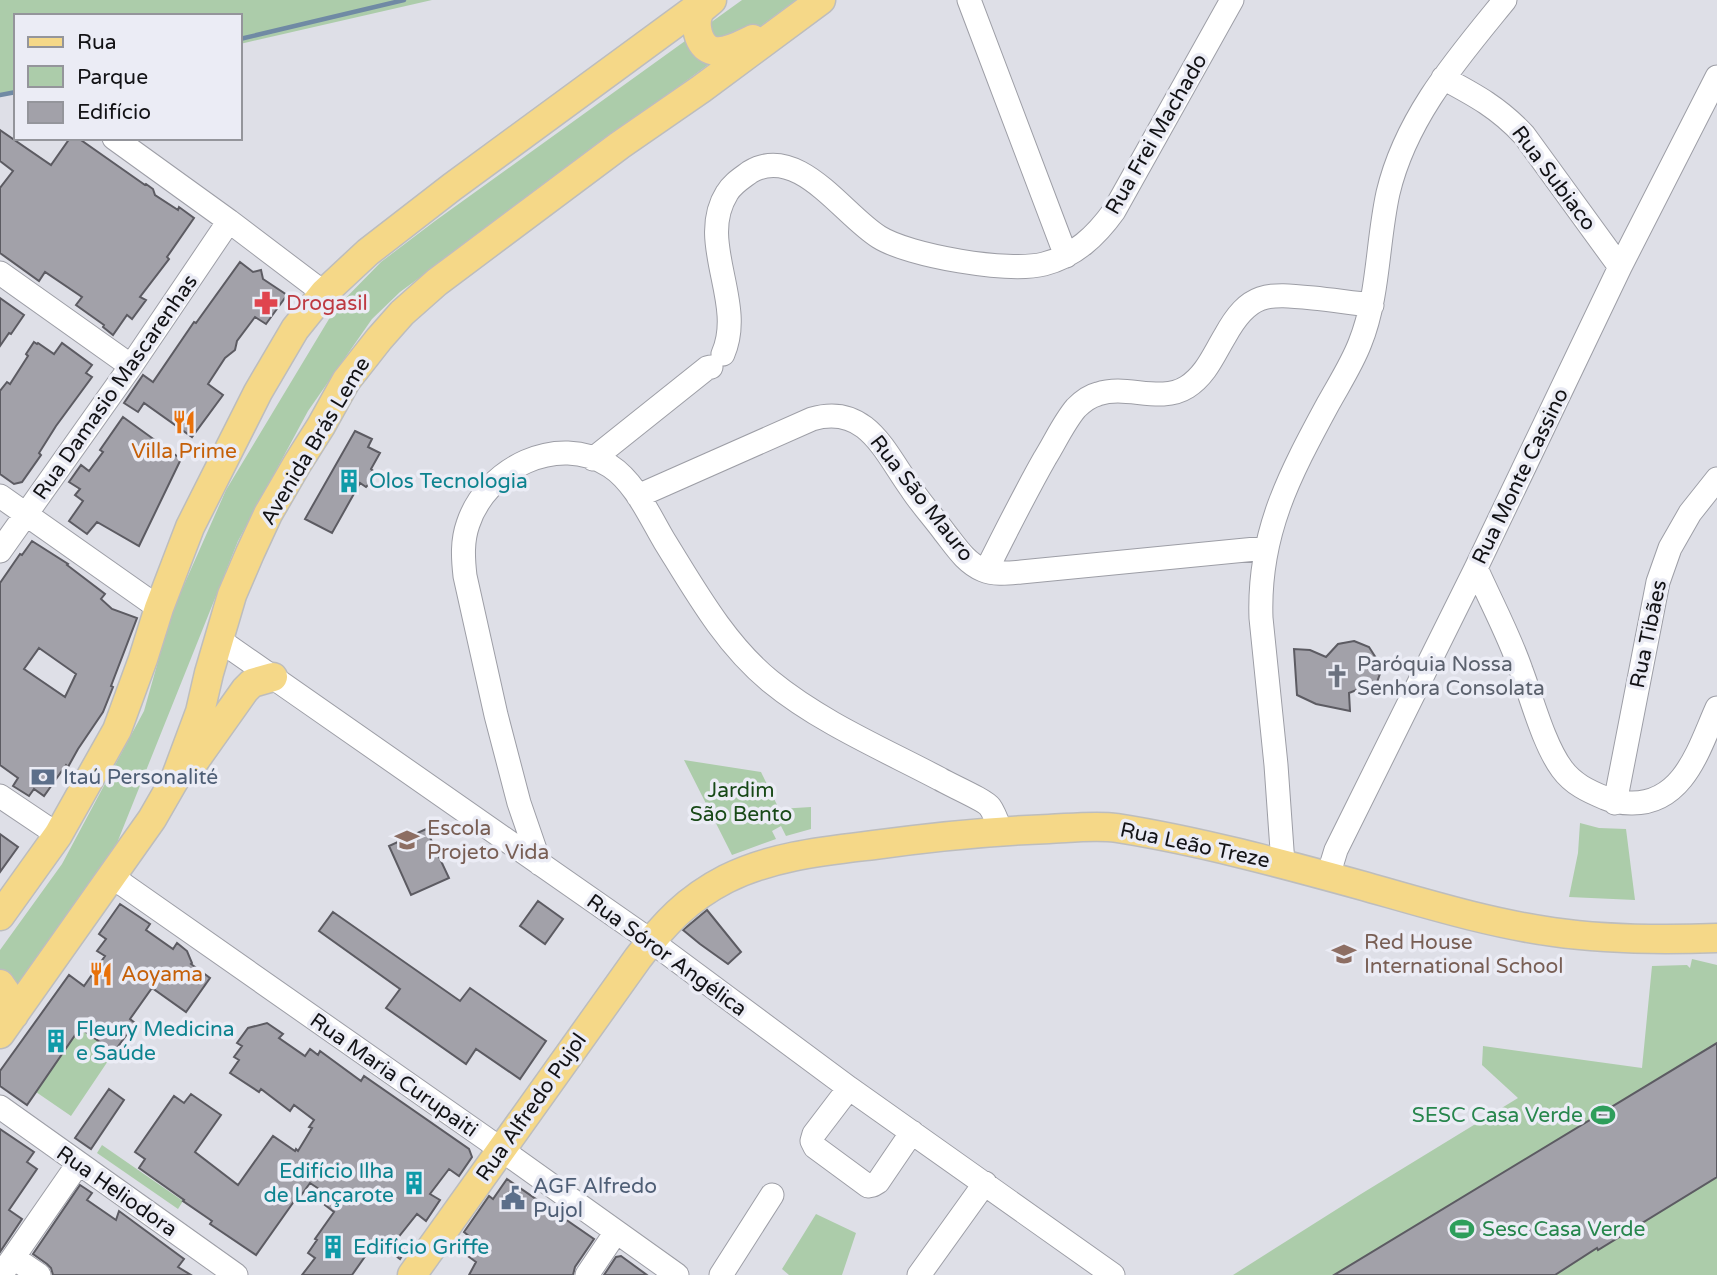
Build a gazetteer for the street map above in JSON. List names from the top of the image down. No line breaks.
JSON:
{"streets":{"main road":["Avenida Brás Leme","Rua Leão Treze","Rua Alfredo Pujol"],"street":["Rua Frei Machado","Rua Subiaco","Rua Damasio Mascarenhas","Rua Monte Cassino","Rua São Mauro","Rua Tibães","Rua Sóror Angélica","Rua Maria Curupaiti","Rua Heliodora"]},"crossings":[["Rua Subiaco","Rua Monte Cassino"],["Avenida Brás Leme","Rua Sóror Angélica"],["Avenida Brás Leme","Rua Maria Curupaiti"],["Rua Monte Cassino","Rua Leão Treze"],["Rua Leão Treze","Rua Sóror Angélica"],["Rua Leão Treze","Rua Alfredo Pujol"],["Rua Sóror Angélica","Rua Alfredo Pujol"],["Rua Maria Curupaiti","Rua Alfredo Pujol"]],"parks":["Jardim São Bento"],"places":{"pharmacy":["Drogasil"],"restaurant":["Villa Prime","Aoyama"],"building":["Olos Tecnologia","Fleury Medicina e Saúde","Edifício Ilha de Lançarote","Edifício Griffe"],"church":["Paróquia Nossa Senhora Consolata"],"bank":["Itaú Personalité"],"school or university":["Escola Projeto Vida","Red House International School"],"sports":["SESC Casa Verde","Sesc Casa Verde"],"public building":["AGF Alfredo Pujol"]},"legend":["Rua","Parque","Edifício"]}
